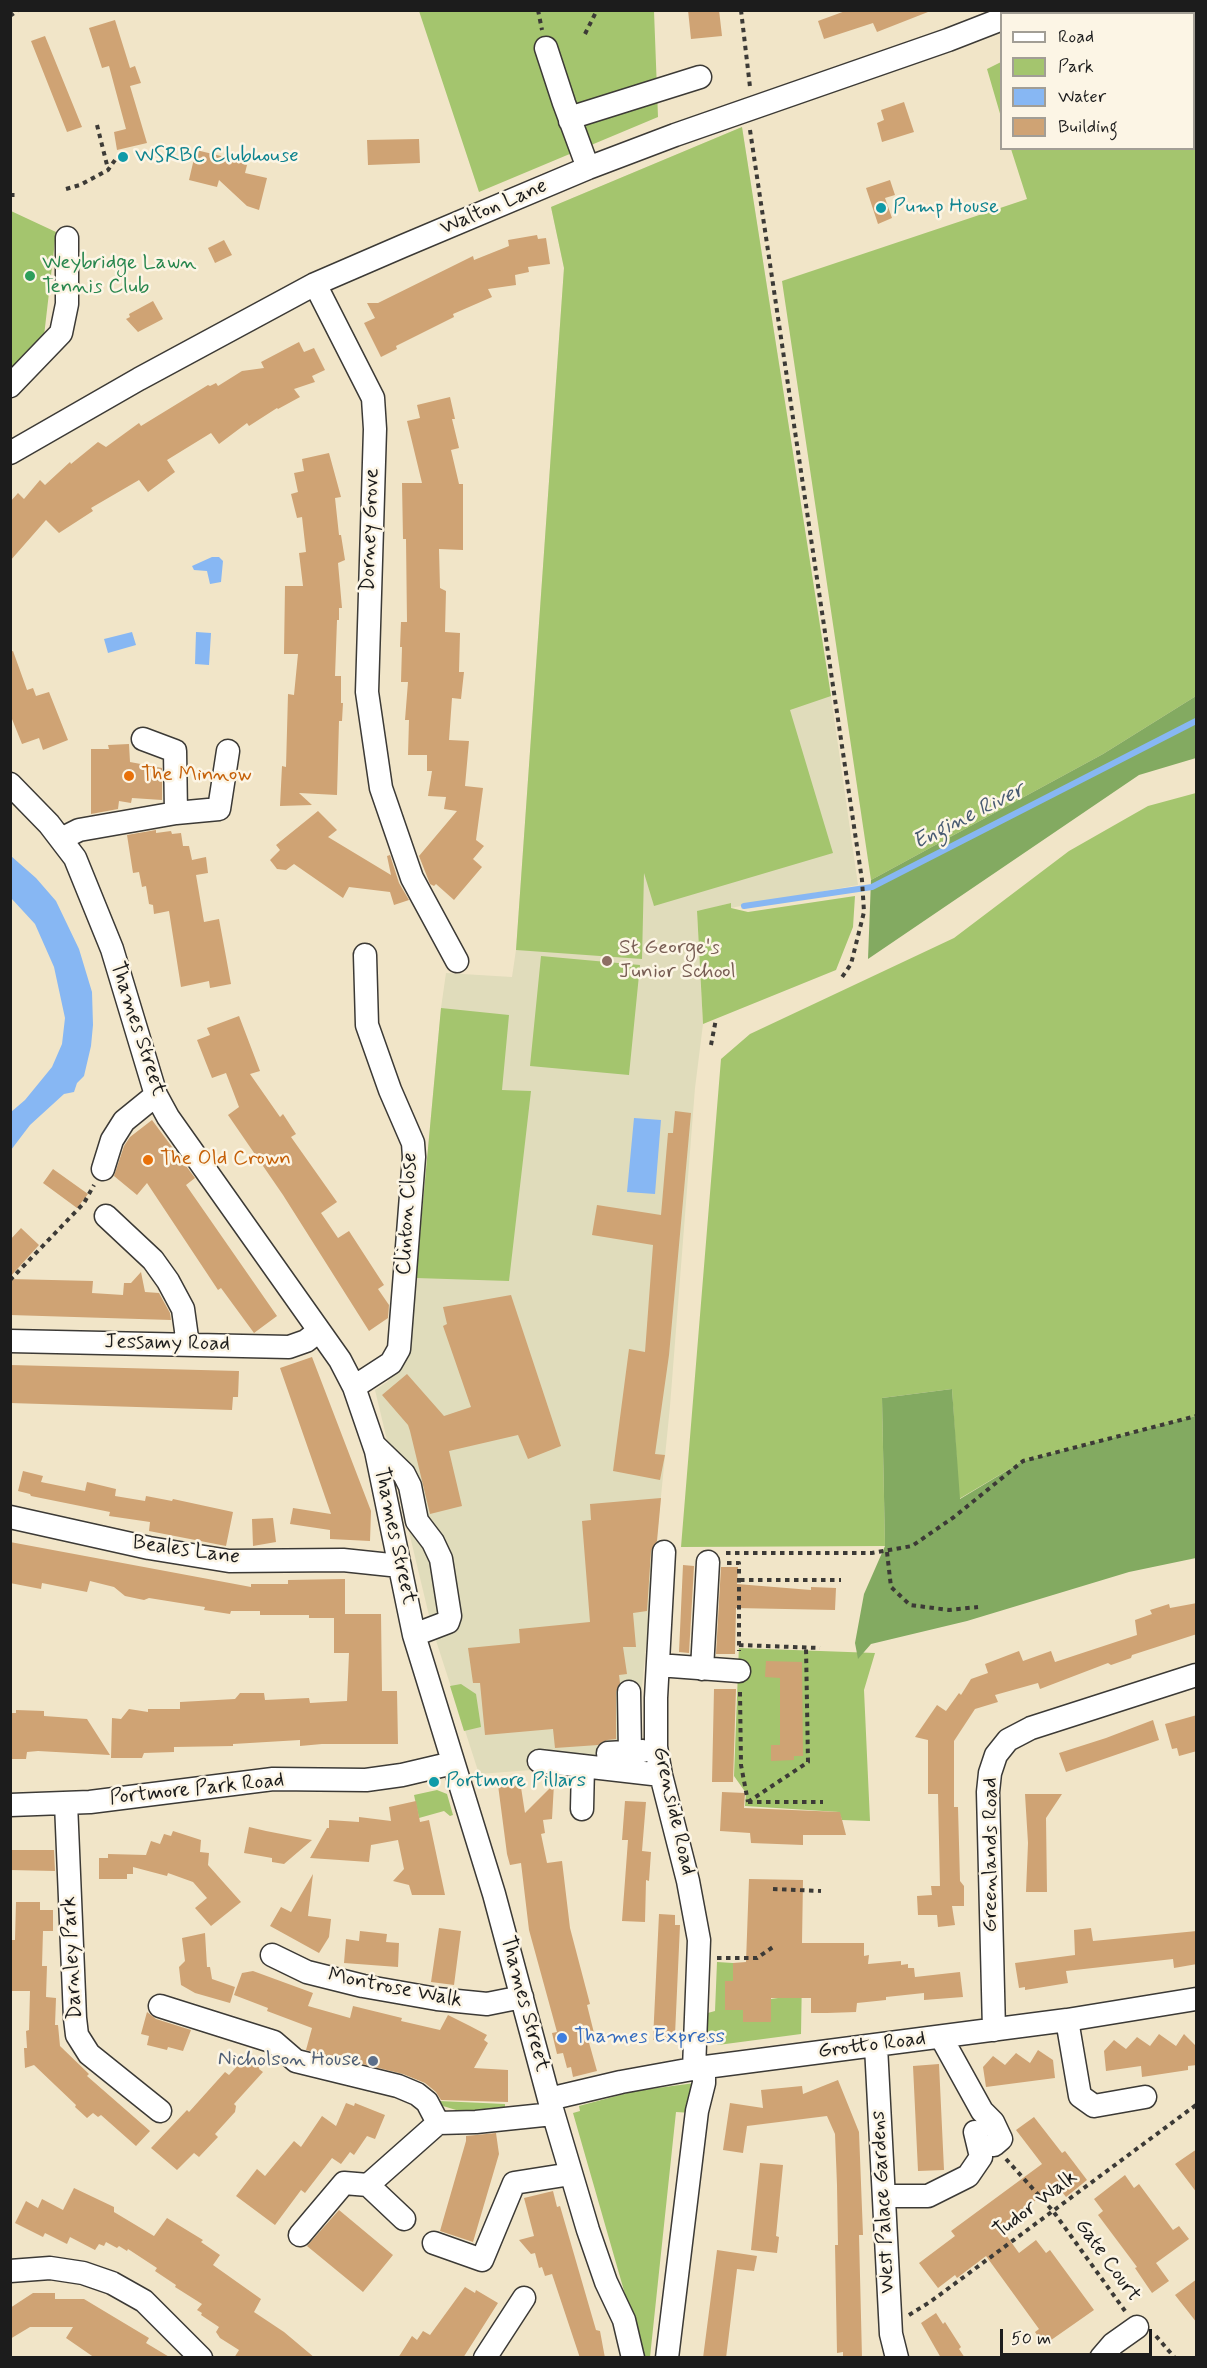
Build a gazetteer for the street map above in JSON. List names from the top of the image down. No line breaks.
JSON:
{"streets":{"street":["Walton Lane","Dorney Grove","Thames Street","Clinton Close","Jessamy Road","Beales Lane","Portmore Park Road","Grenside Road","Greenlands Road","Darnley Park","Montrose Walk","Grotto Road","West Palace Gardens"],"path":["Tudor Walk","Gate Court"]},"crossings":[["Walton Lane","Dorney Grove"],["Thames Street","Clinton Close"],["Thames Street","Jessamy Road"],["Thames Street","Beales Lane"],["Thames Street","Portmore Park Road"],["Thames Street","Montrose Walk"],["Thames Street","Grotto Road"],["Portmore Park Road","Darnley Park"],["Grenside Road","Grotto Road"],["Greenlands Road","Grotto Road"],["Grotto Road","West Palace Gardens"],["West Palace Gardens","Tudor Walk"],["Tudor Walk","Gate Court"]],"water":["Engine River"],"places":["WSRBC Clubhouse","Pump House","Weybridge Lawn Tennis Club","The Minnow","St George's Junior School","The Old Crown","Portmore Pillars","Thames Express","Nicholson House"],"legend":["Road","Park","Water","Building"],"scale_bar":"50 m"}
